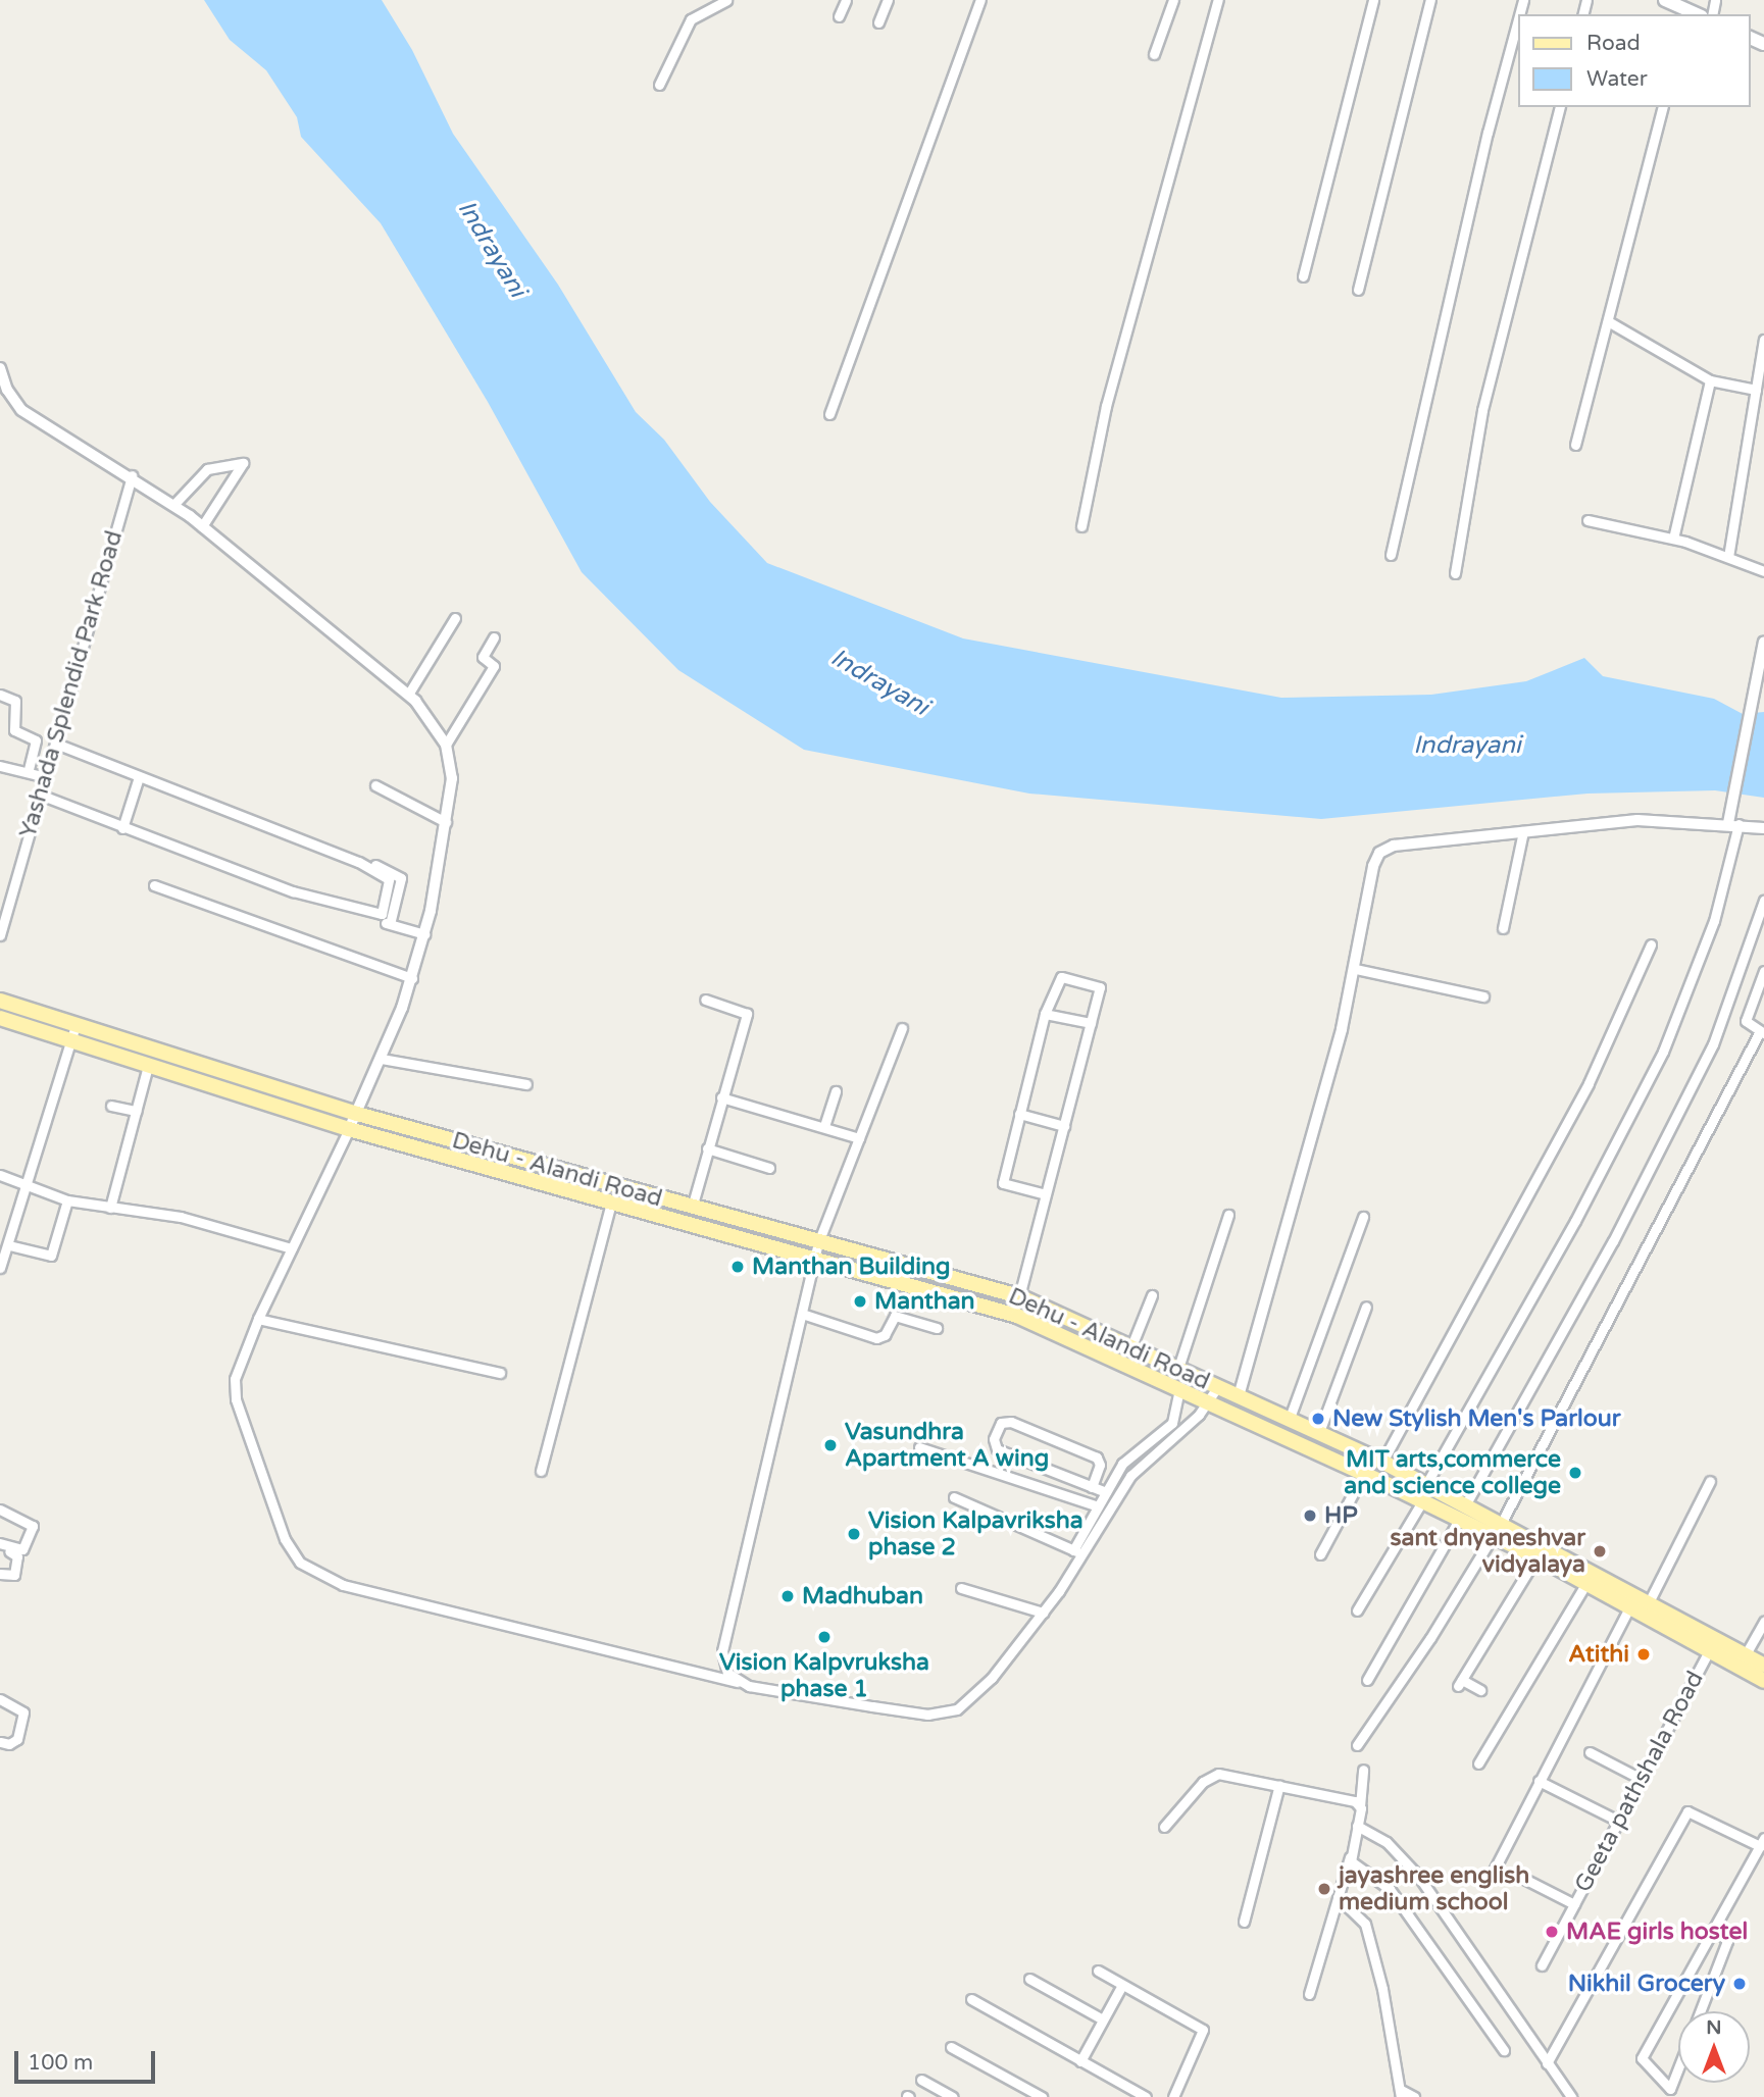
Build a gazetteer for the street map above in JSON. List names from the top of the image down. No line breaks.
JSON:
{"streets":{"main road":["Dehu - Alandi Road"],"street":["Yashada Splendid Park Road","Geeta pathshala Road"]},"crossings":[["Dehu - Alandi Road","Geeta pathshala Road"]],"water":["Indrayani"],"places":["Manthan Building","Manthan","New Stylish Men's Parlour","Vasundhra Apartment A wing","MIT arts,commerce and science college","HP","Vision Kalpavriksha phase 2","sant dnyaneshvar vidyalaya","Madhuban","Vision Kalpvruksha phase 1","Atithi","jayashree english medium school","MAE girls hostel","Nikhil Grocery"],"legend":["Road","Water"],"scale_bar":"100 m","north":"top"}
